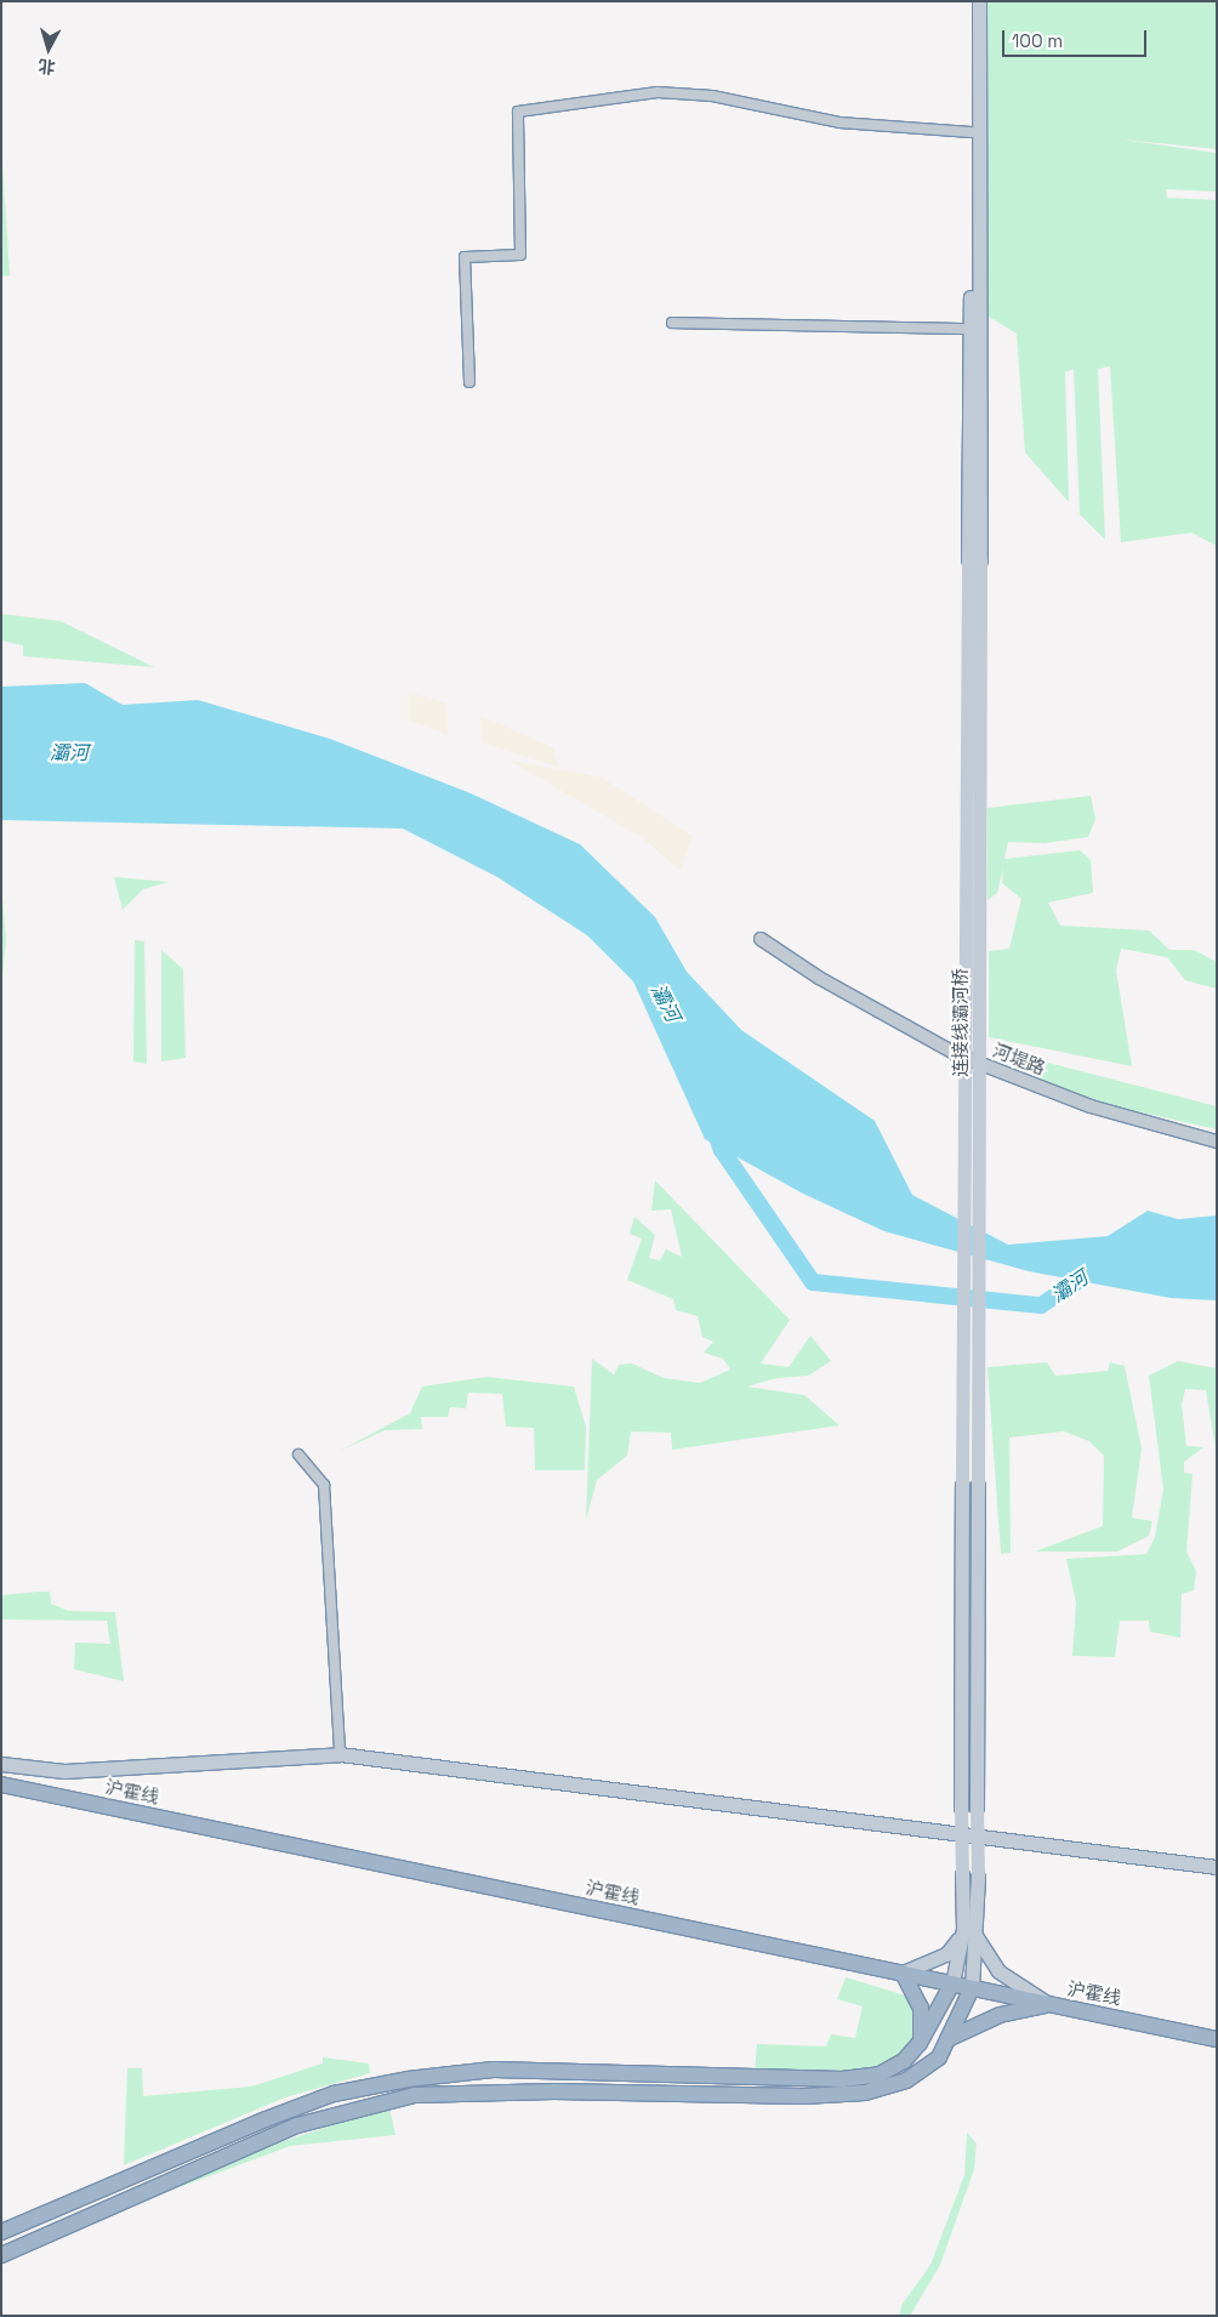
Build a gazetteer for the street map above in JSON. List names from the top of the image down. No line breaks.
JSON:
{"streets":{"highway":["沪霍线"],"main road":["连接线灞河桥"],"street":["河堤路"]},"crossings":[["连接线灞河桥","沪霍线"]],"water":["灞河"],"scale_bar":"100 m","north":"bottom"}
